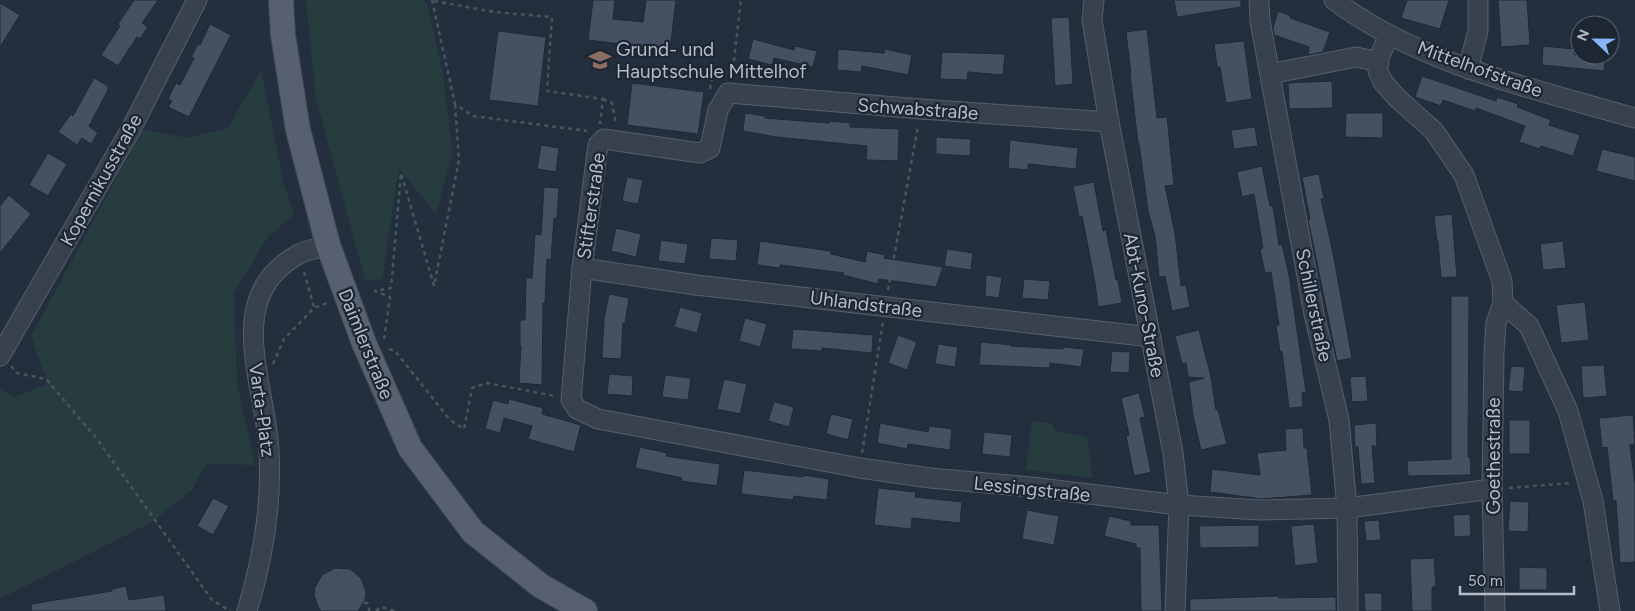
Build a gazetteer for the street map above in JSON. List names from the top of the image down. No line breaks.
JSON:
{"streets":{"main road":["Daimlerstraße"],"street":["Mittelhofstraße","Schwabstraße","Kopernikusstraße","Stifterstraße","Uhlandstraße","Abt-Kuno-Straße","Schillerstraße","Varta-Platz","Goethestraße","Lessingstraße"]},"crossings":[["Schwabstraße","Stifterstraße"],["Schwabstraße","Abt-Kuno-Straße"],["Stifterstraße","Uhlandstraße"],["Stifterstraße","Lessingstraße"],["Uhlandstraße","Abt-Kuno-Straße"],["Abt-Kuno-Straße","Lessingstraße"],["Schillerstraße","Lessingstraße"],["Daimlerstraße","Varta-Platz"],["Goethestraße","Lessingstraße"]],"places":{"school or university":["Grund- und Hauptschule Mittelhof"]},"scale_bar":"50 m","north":"left"}
